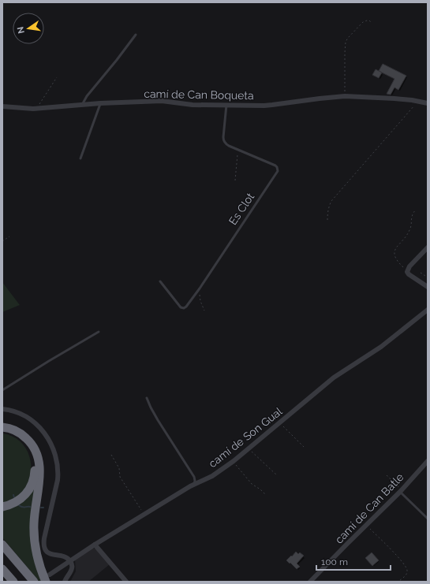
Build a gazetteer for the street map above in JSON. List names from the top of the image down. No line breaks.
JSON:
{"streets":{"street":["camí de Can Boqueta","camí de Son Gual","camí de Can Batle"],"lane":["Es Clot"]},"crossings":[["camí de Can Boqueta","Es Clot"]],"scale_bar":"100 m","north":"left"}
